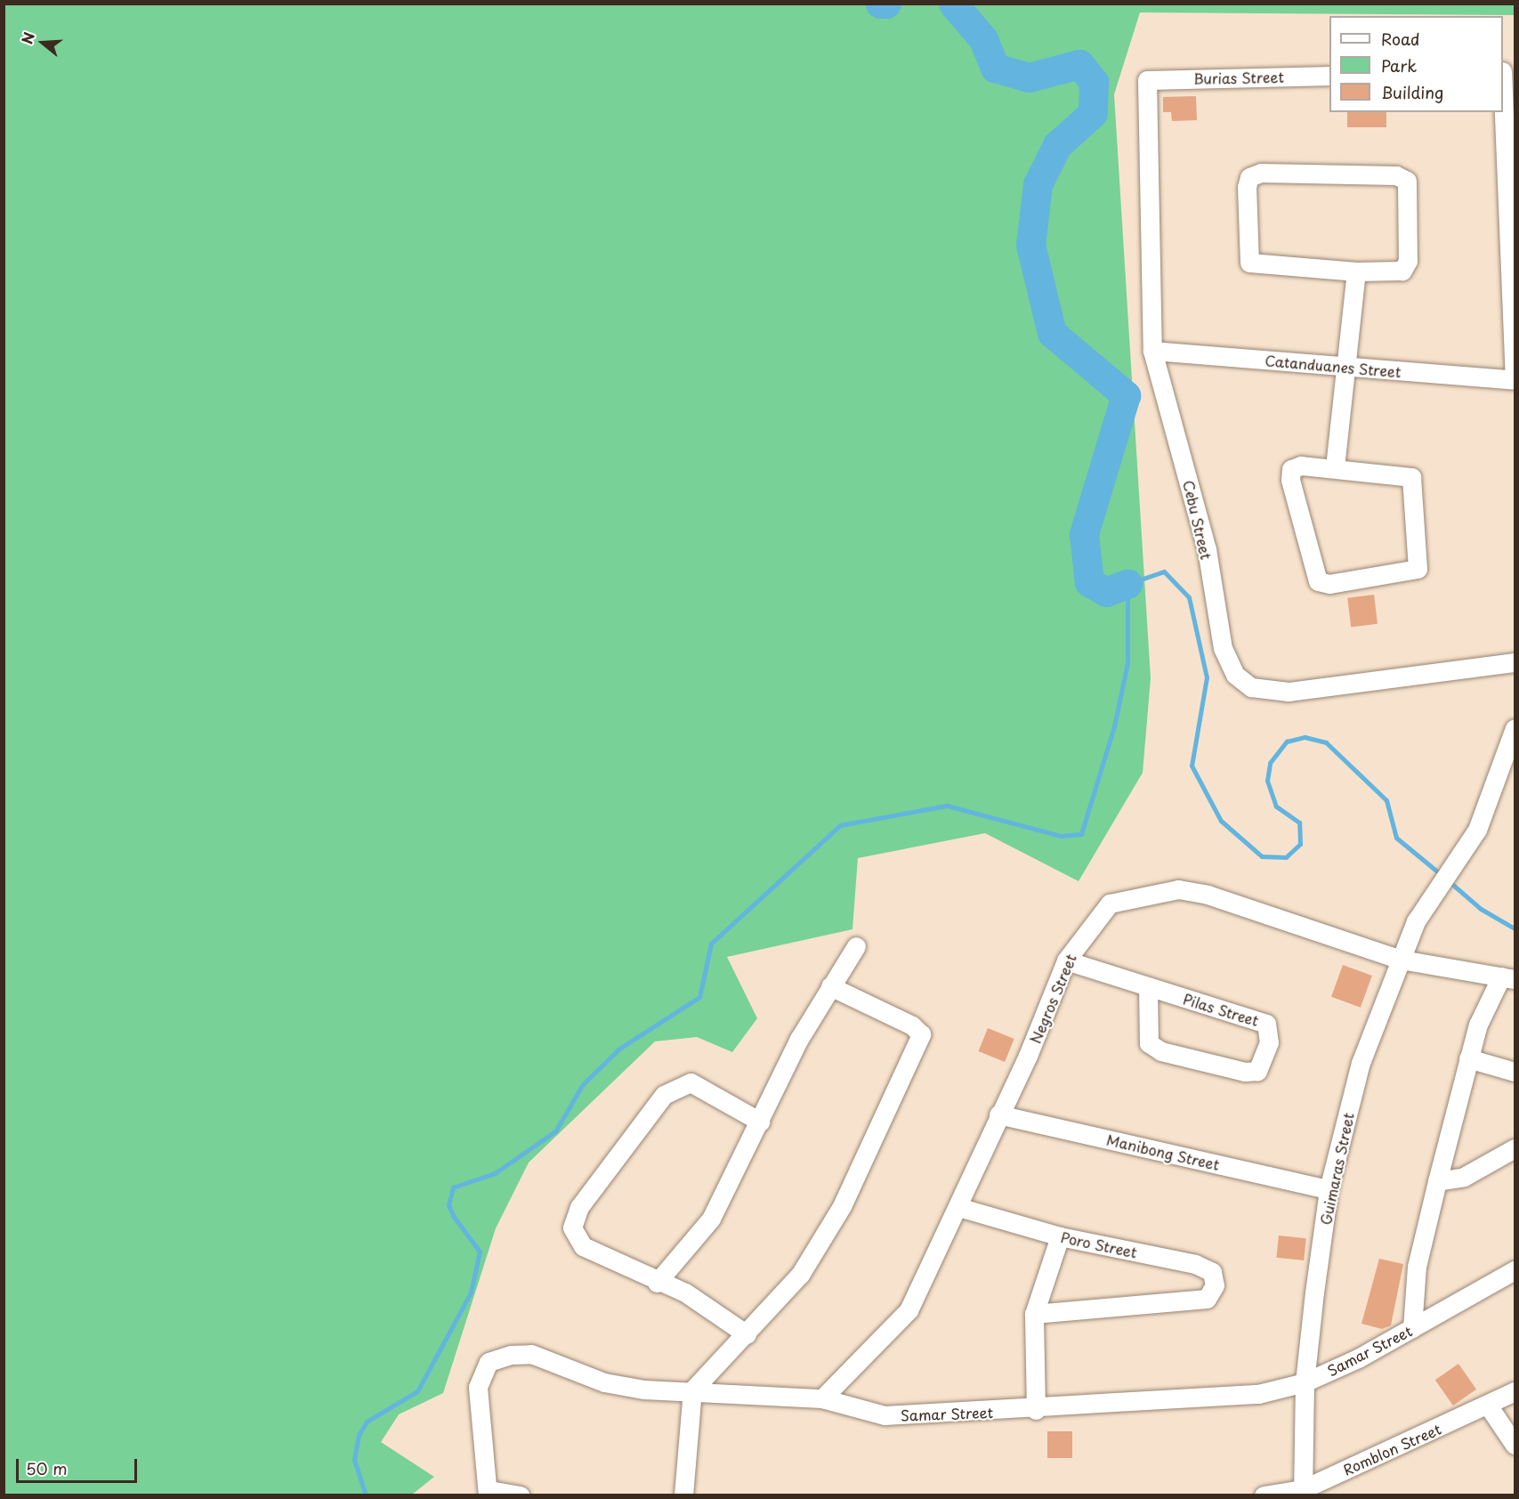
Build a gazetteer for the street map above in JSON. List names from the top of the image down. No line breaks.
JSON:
{"streets":{"street":["Burias Street","Catanduanes Street","Cebu Street","Negros Street","Pilas Street","Manibong Street","Guimaras Street","Poro Street","Samar Street","Romblon Street"]},"crossings":[["Burias Street","Cebu Street"],["Catanduanes Street","Cebu Street"],["Negros Street","Pilas Street"],["Negros Street","Manibong Street"],["Negros Street","Guimaras Street"],["Negros Street","Poro Street"],["Negros Street","Samar Street"],["Manibong Street","Guimaras Street"],["Guimaras Street","Samar Street"],["Guimaras Street","Romblon Street"]],"legend":["Road","Park","Building"],"scale_bar":"50 m","north":"left"}
